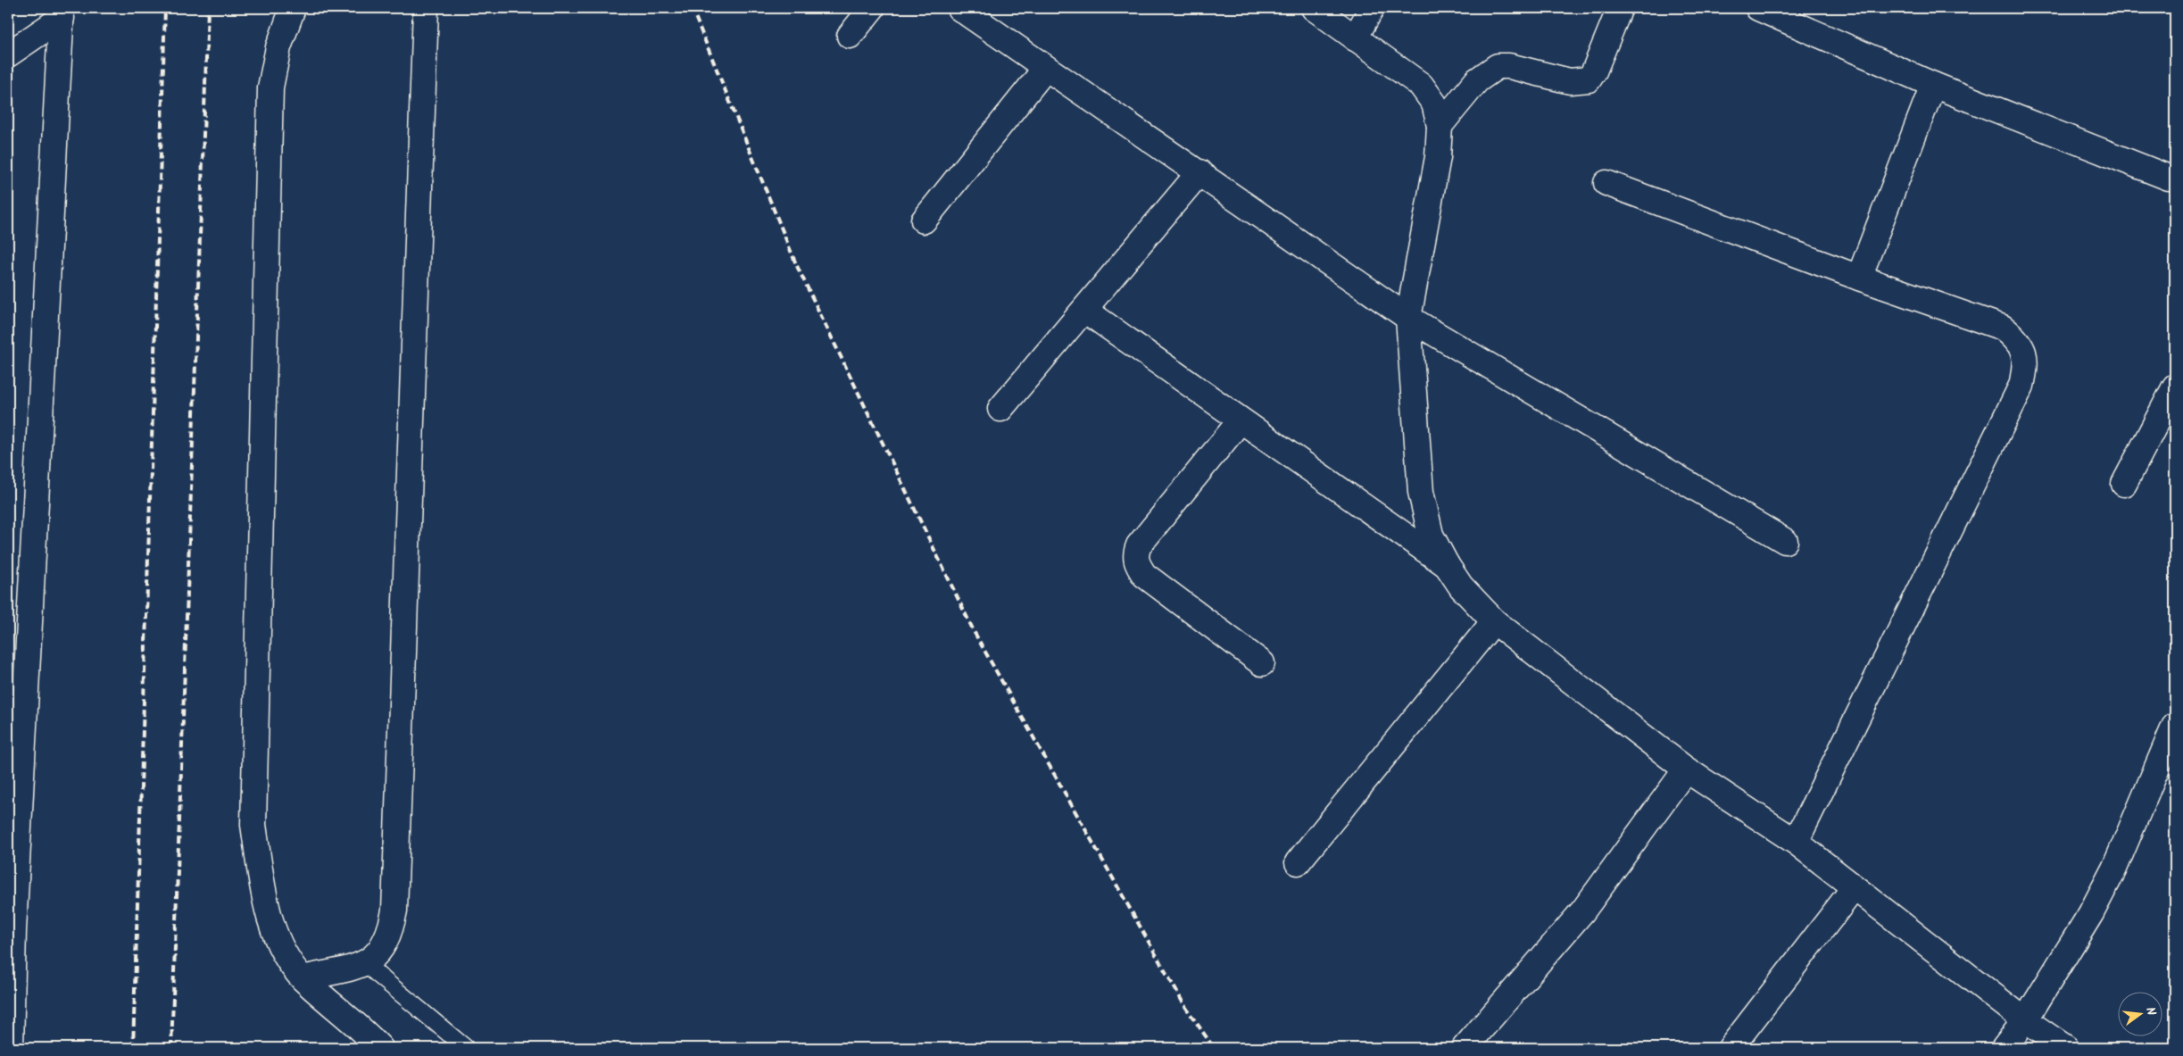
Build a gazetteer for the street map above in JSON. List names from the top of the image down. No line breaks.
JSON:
{"north":"right"}
